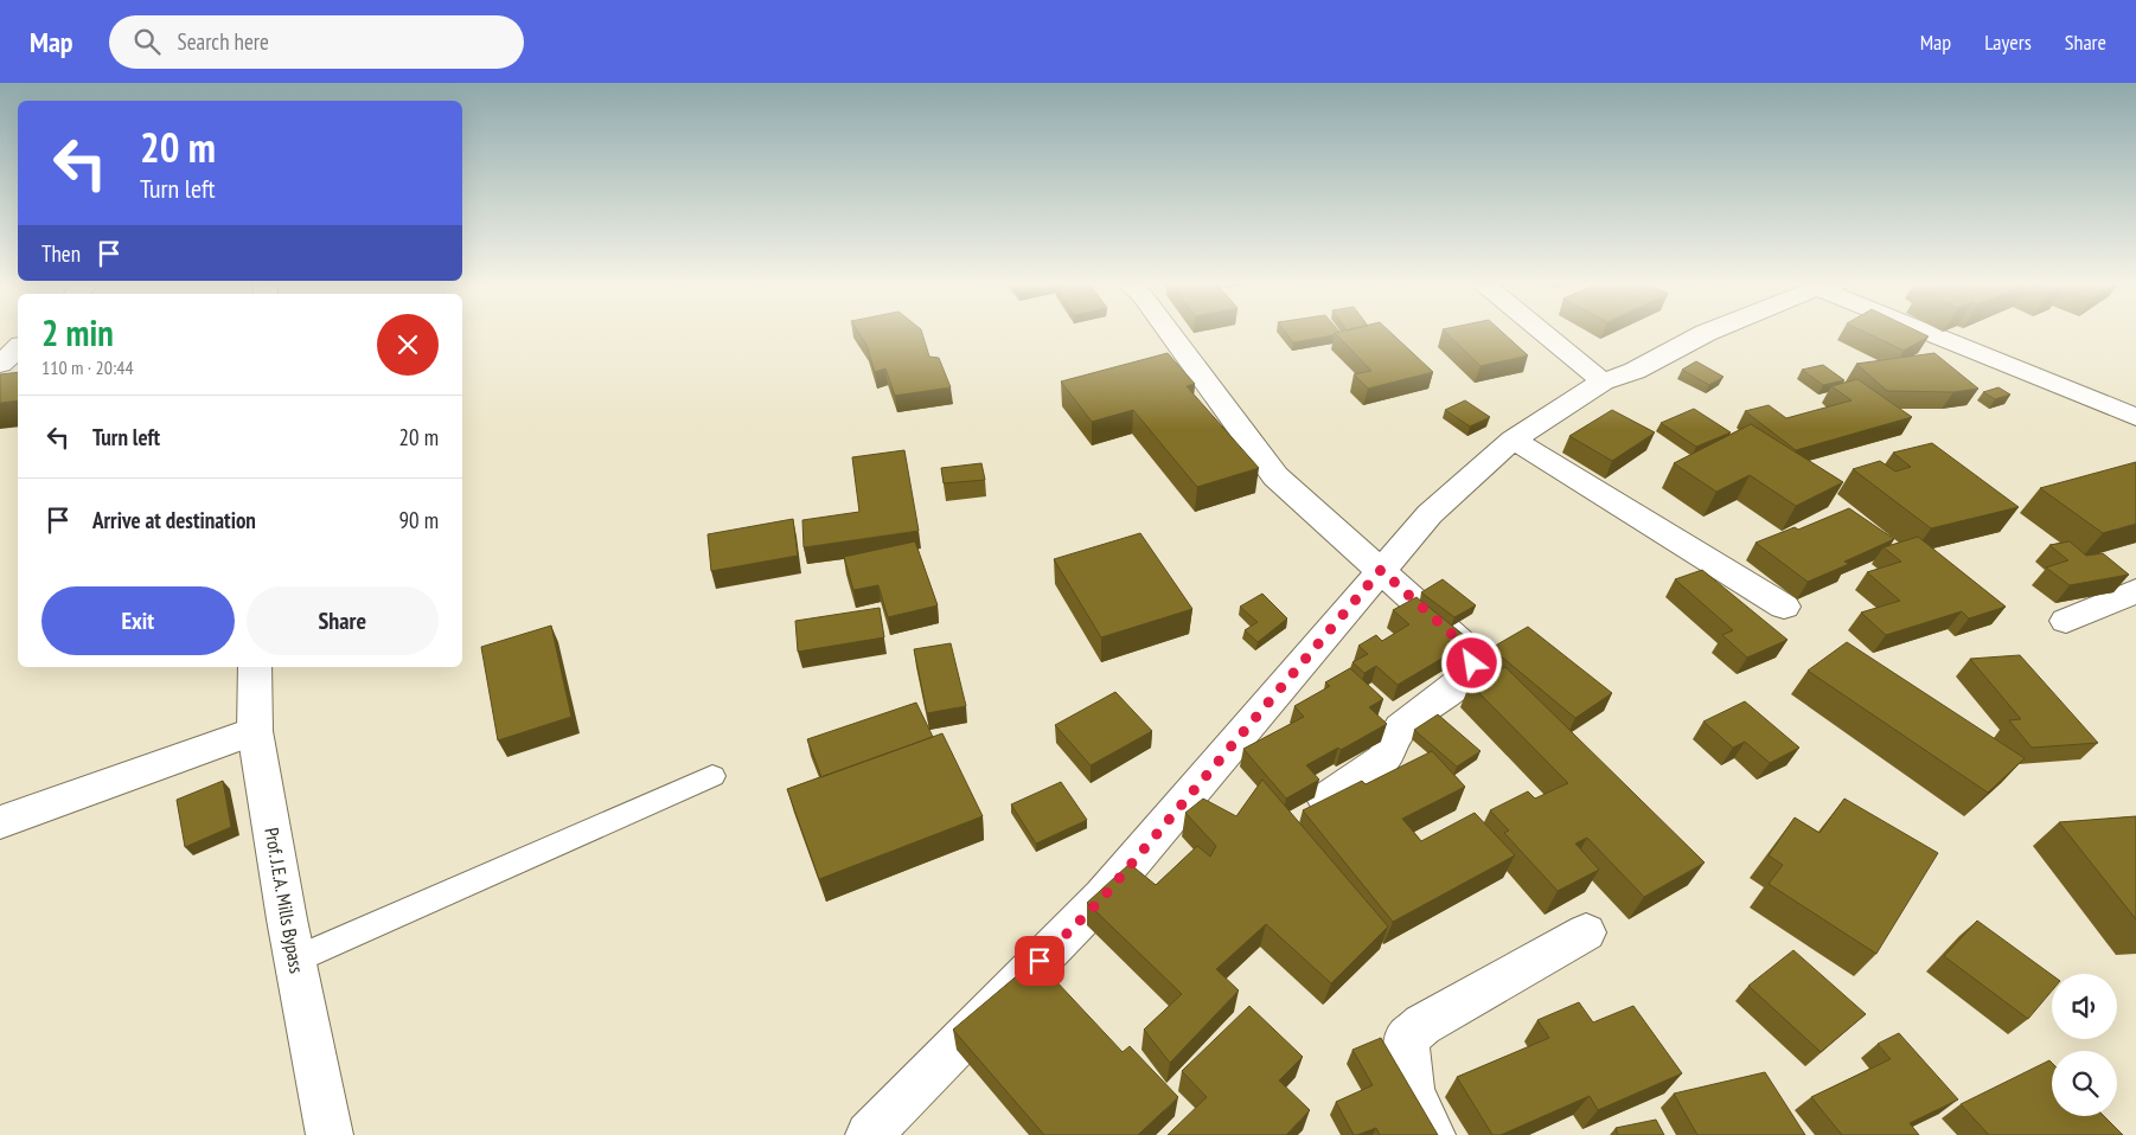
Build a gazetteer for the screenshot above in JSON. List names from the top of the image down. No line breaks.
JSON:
{"streets":{"street":["Prof. J.E.A. Mills Bypass"]},"page":{"header":"Map","search":"Search here","nav":["Map","Layers","Share"],"turn":["20 m","Turn left"],"then":"Then","heading":["2 min","110 m · 20:44"],"list":[{"name":"Turn left","value":"20 m"},{"name":"Arrive at destination","value":"90 m"}],"buttons":["Exit","Share"]}}
